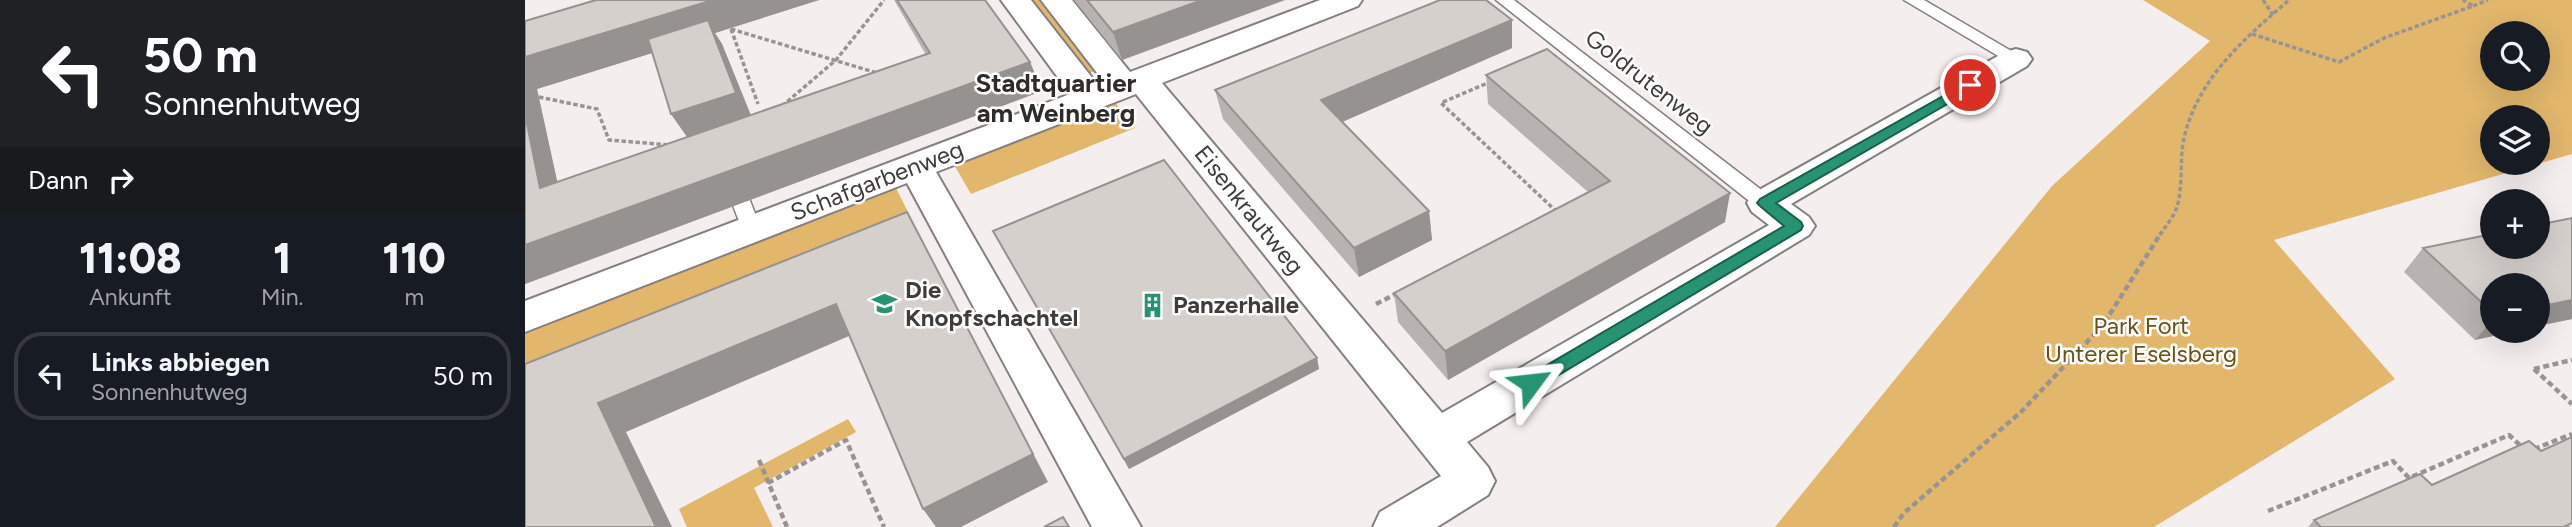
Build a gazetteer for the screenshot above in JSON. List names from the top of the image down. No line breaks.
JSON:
{"streets":{"street":["Schafgarbenweg","Eisenkrautweg"],"lane":["Goldrutenweg"]},"crossings":[["Schafgarbenweg","Eisenkrautweg"]],"districts":["Stadtquartier am Weinberg"],"parks":["Park Fort Unterer Eselsberg"],"places":{"school or university":["Die Knopfschachtel"],"building":["Panzerhalle"]},"page":{"turn":["50 m","Sonnenhutweg"],"map_buttons":["+","−"],"then":"Dann","eta":["11:08","Ankunft","1","Min.","110","m"],"list":[{"name":"Links abbiegen","note":"Sonnenhutweg","value":"50 m"}]}}
